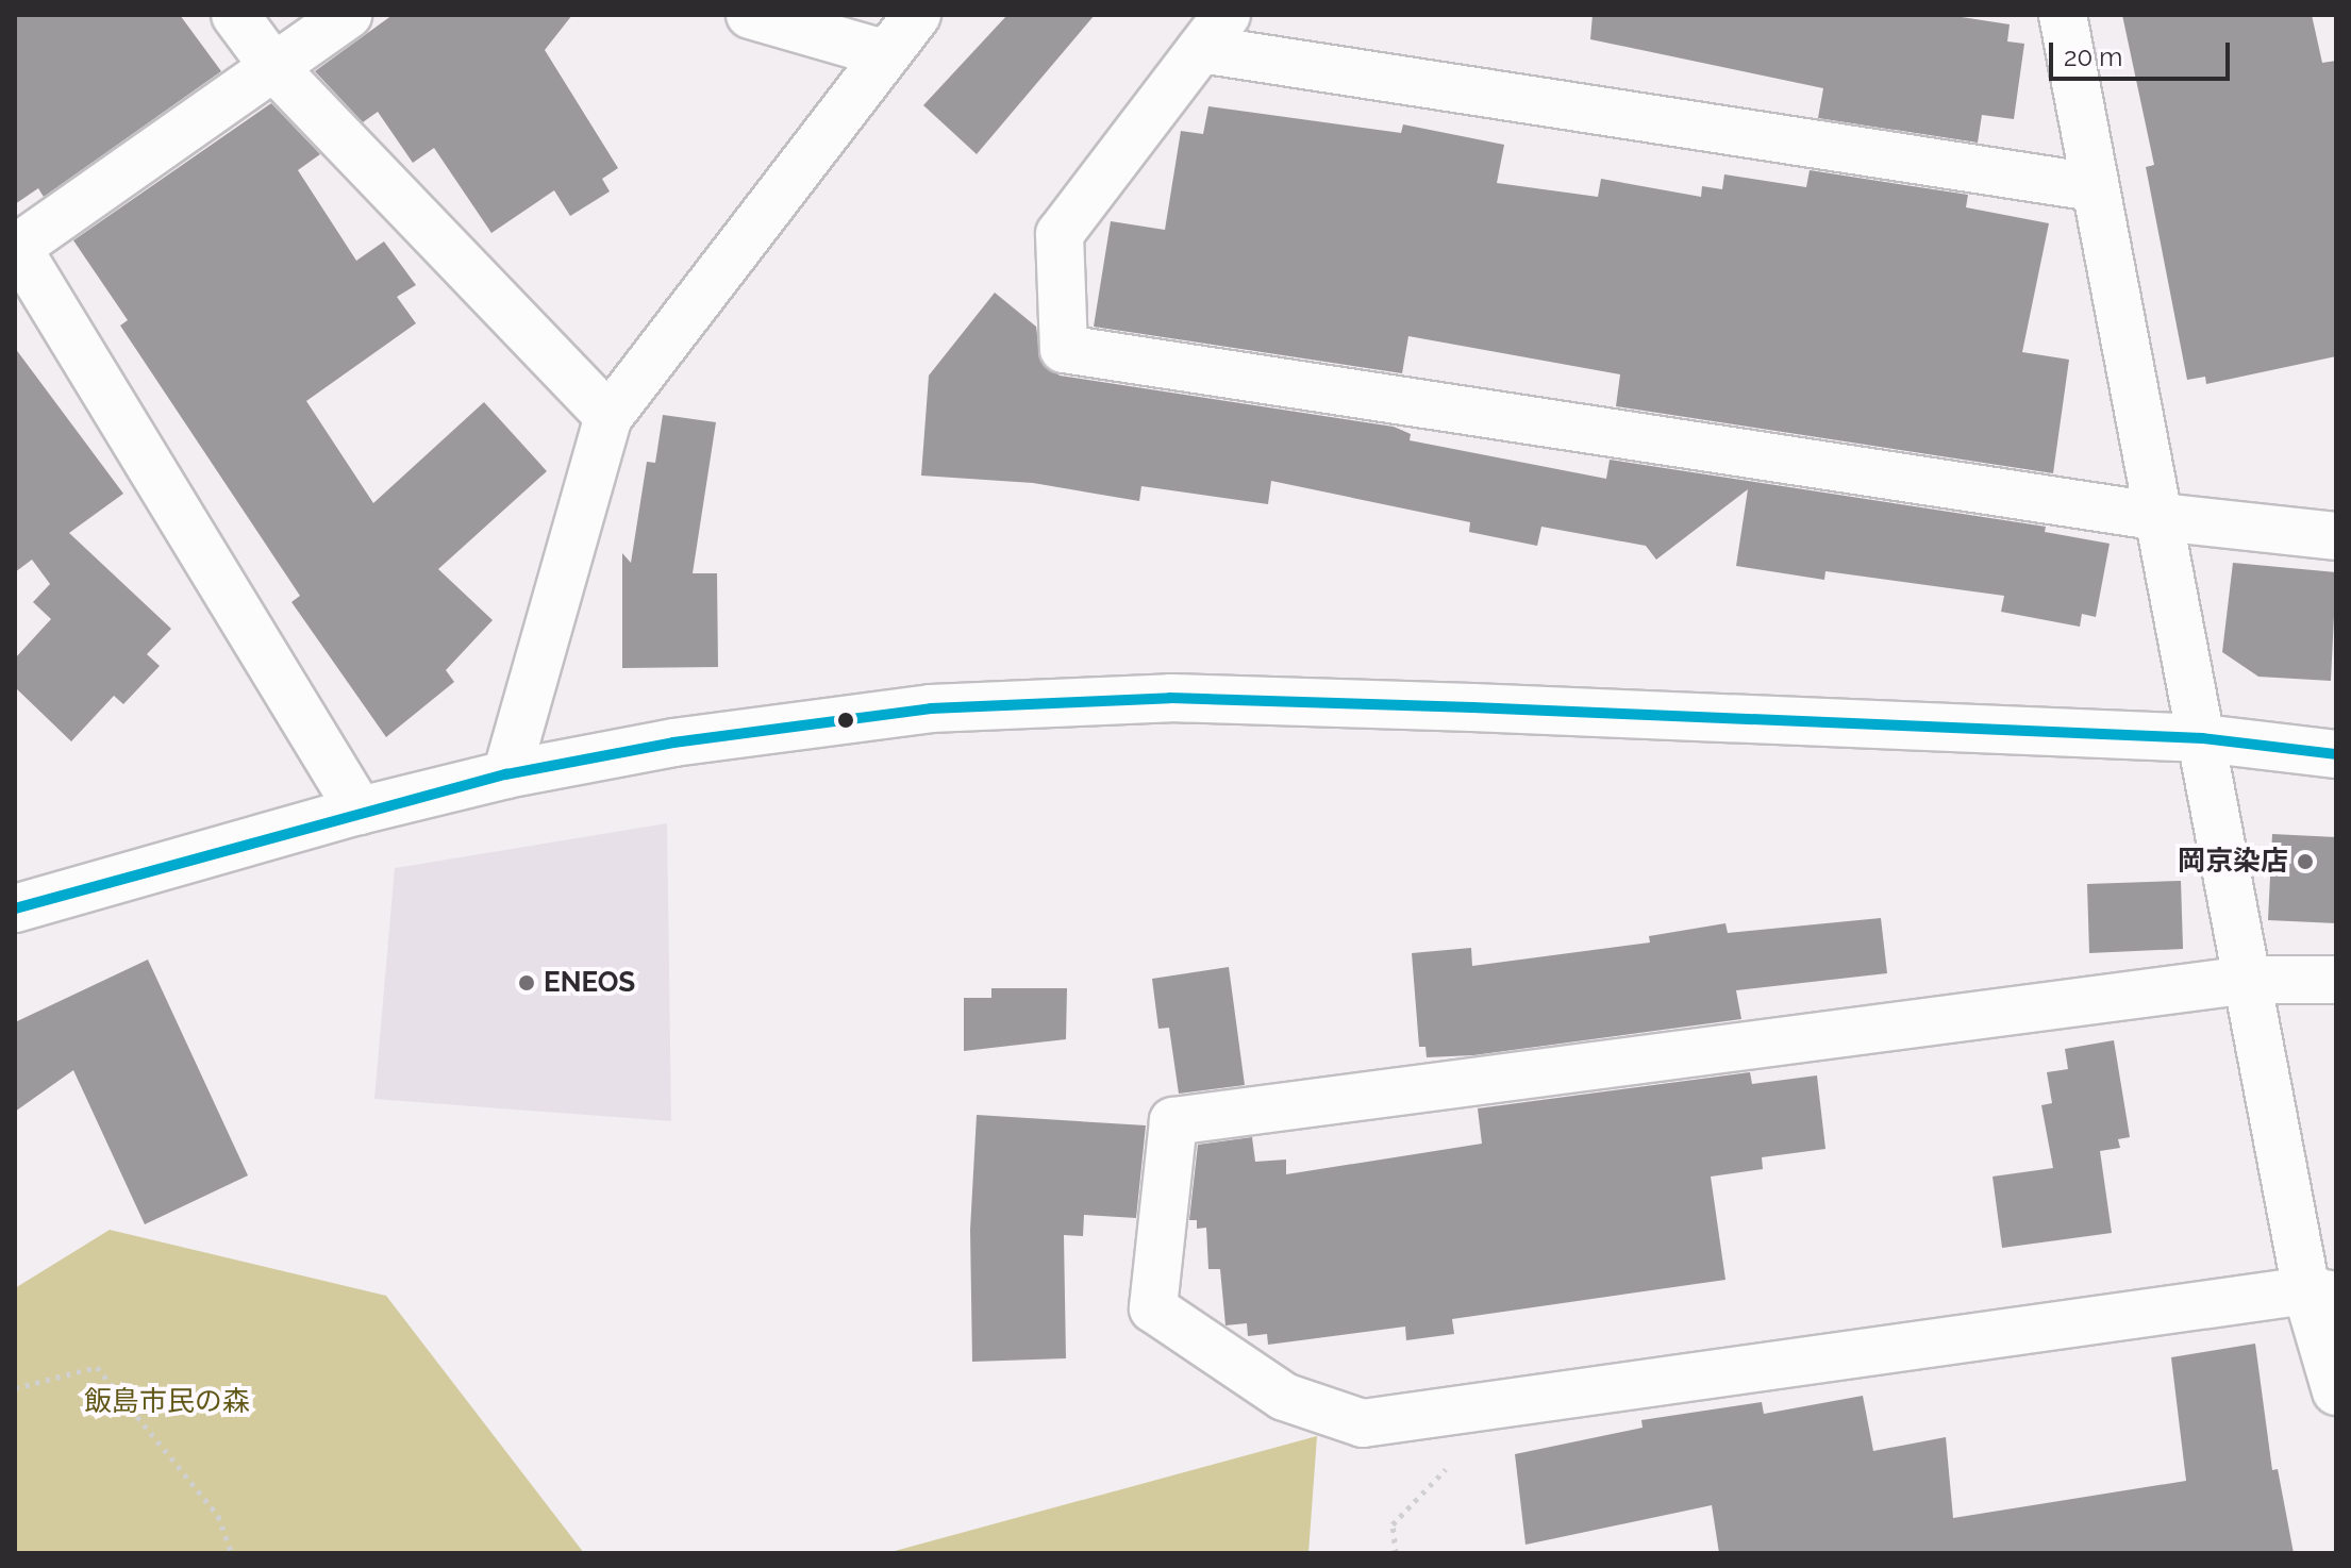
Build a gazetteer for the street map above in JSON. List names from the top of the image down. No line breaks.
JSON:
{"parks":["飯島市民の森"],"places":["岡京染店","ENEOS"],"scale_bar":"20 m"}
